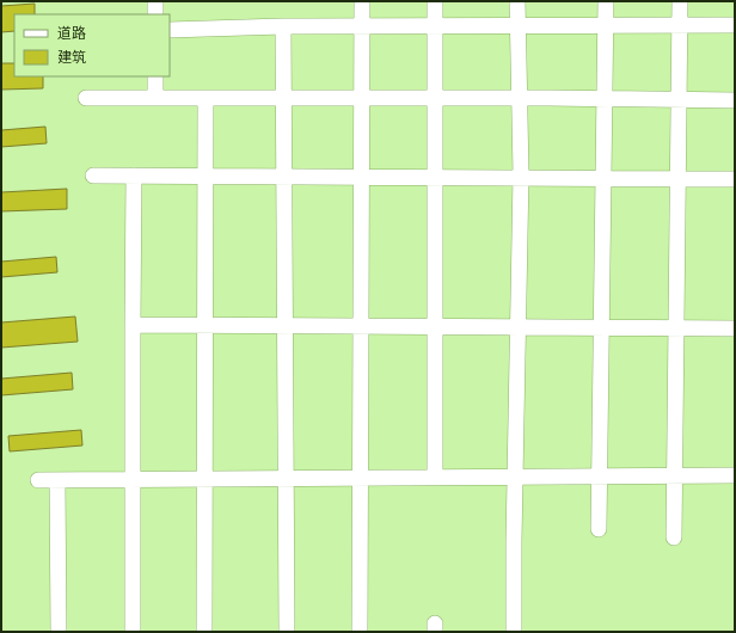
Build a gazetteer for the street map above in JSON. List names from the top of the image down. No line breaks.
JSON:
{"legend":["道路","建筑"]}
